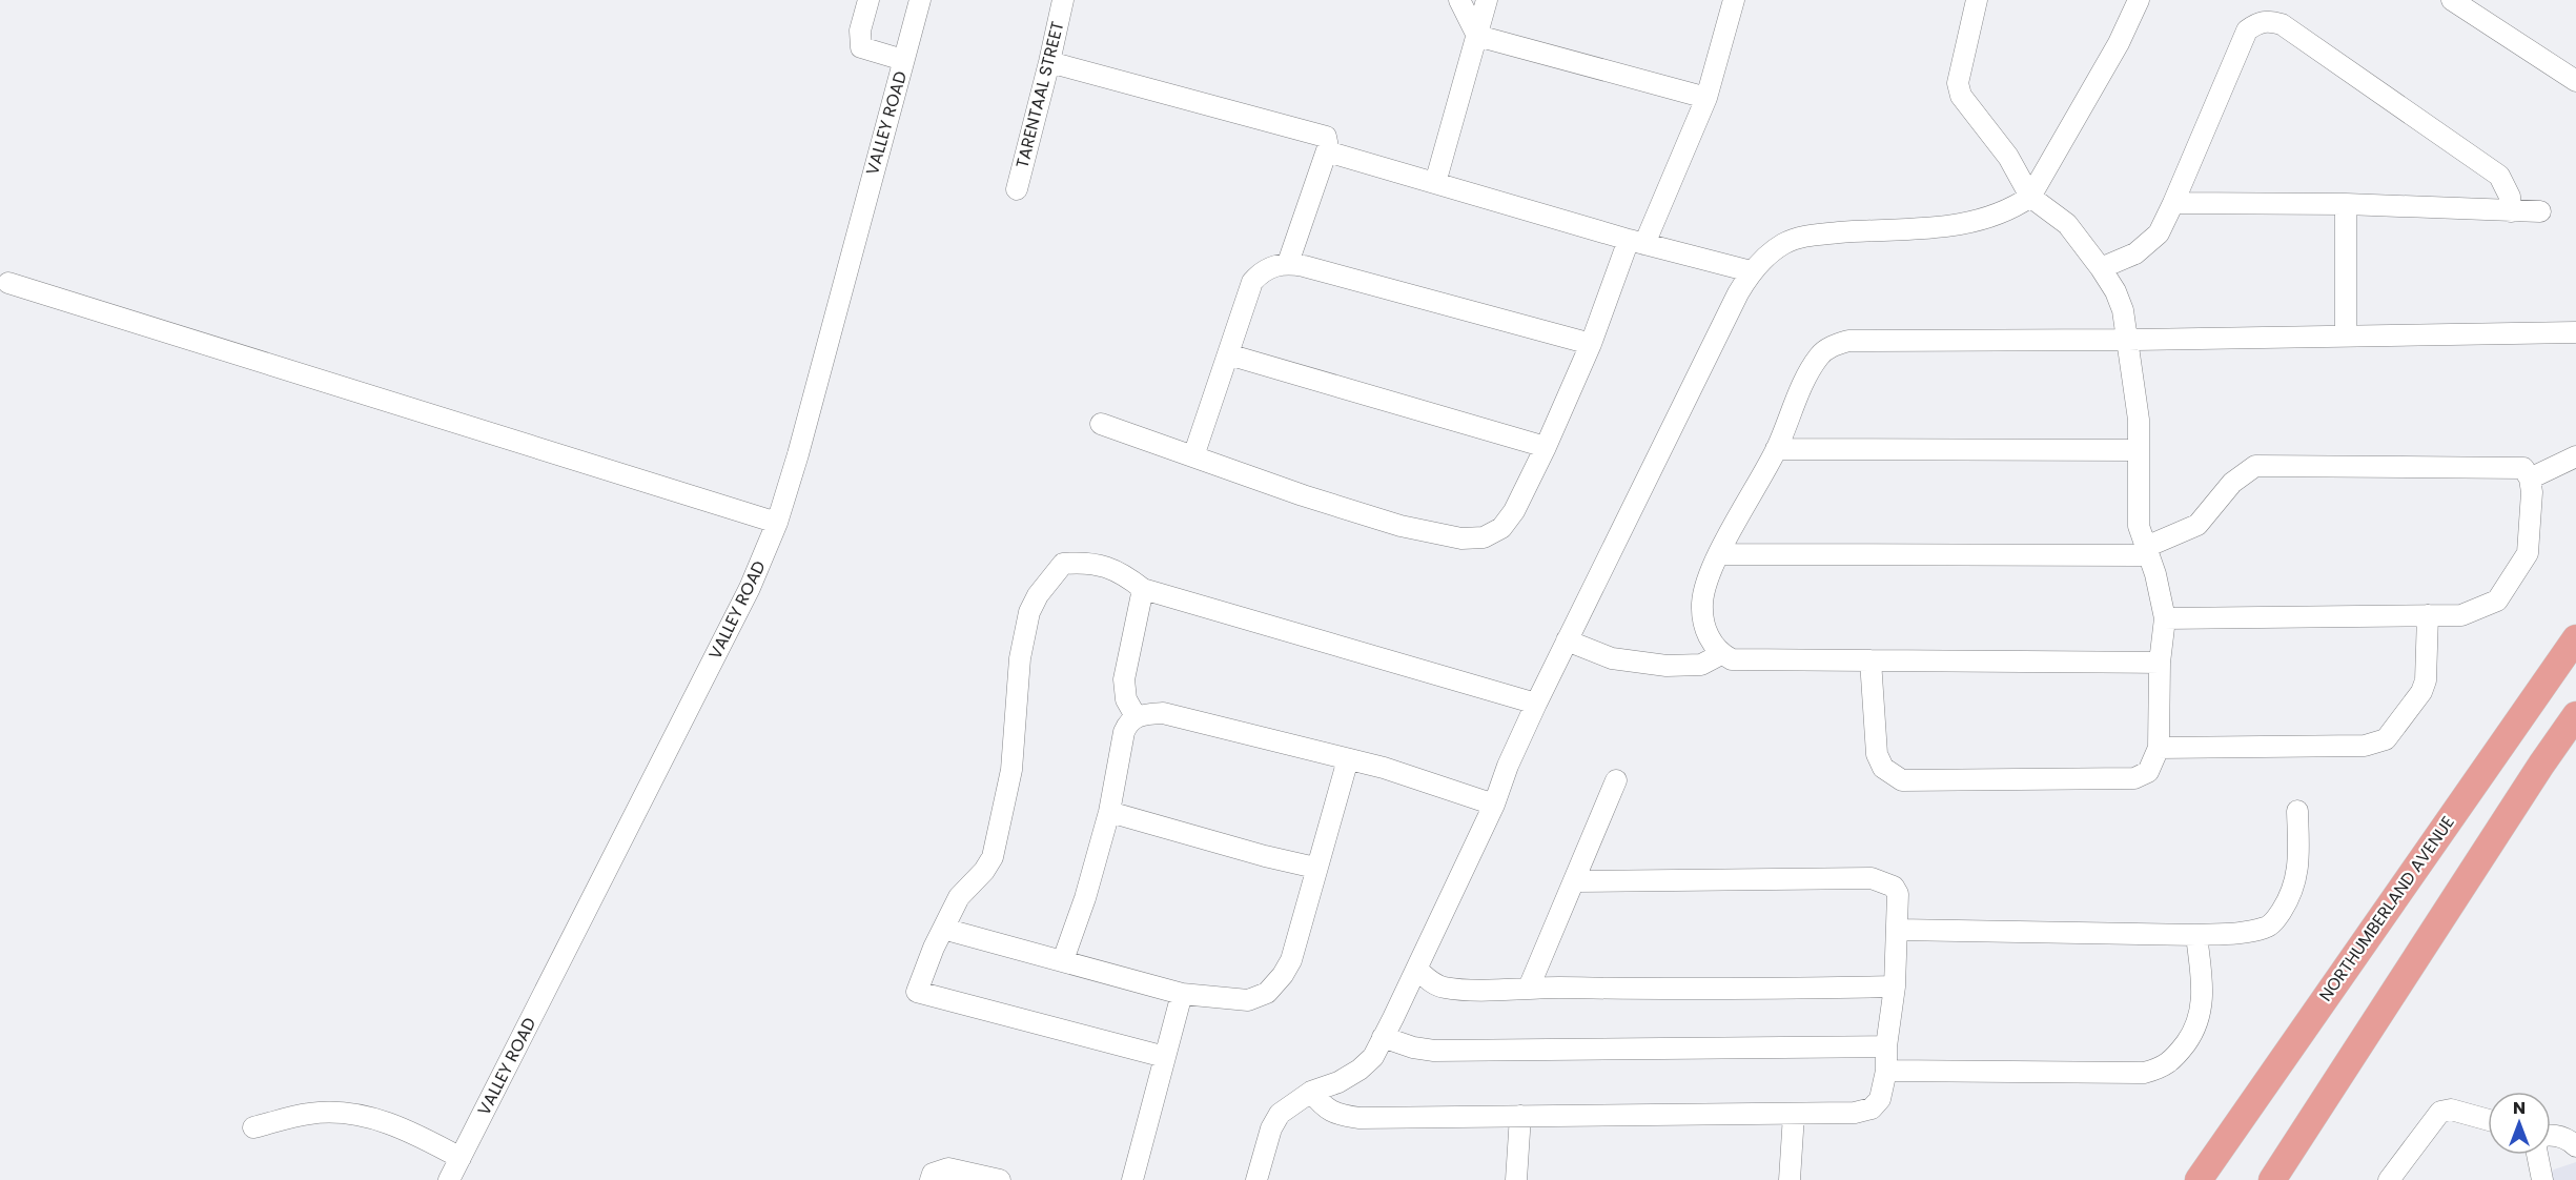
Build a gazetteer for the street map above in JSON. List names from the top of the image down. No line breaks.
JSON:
{"streets":{"main road":["NORTHUMBERLAND AVENUE"],"street":["TARENTAAL STREET","VALLEY ROAD"]},"north":"top"}
